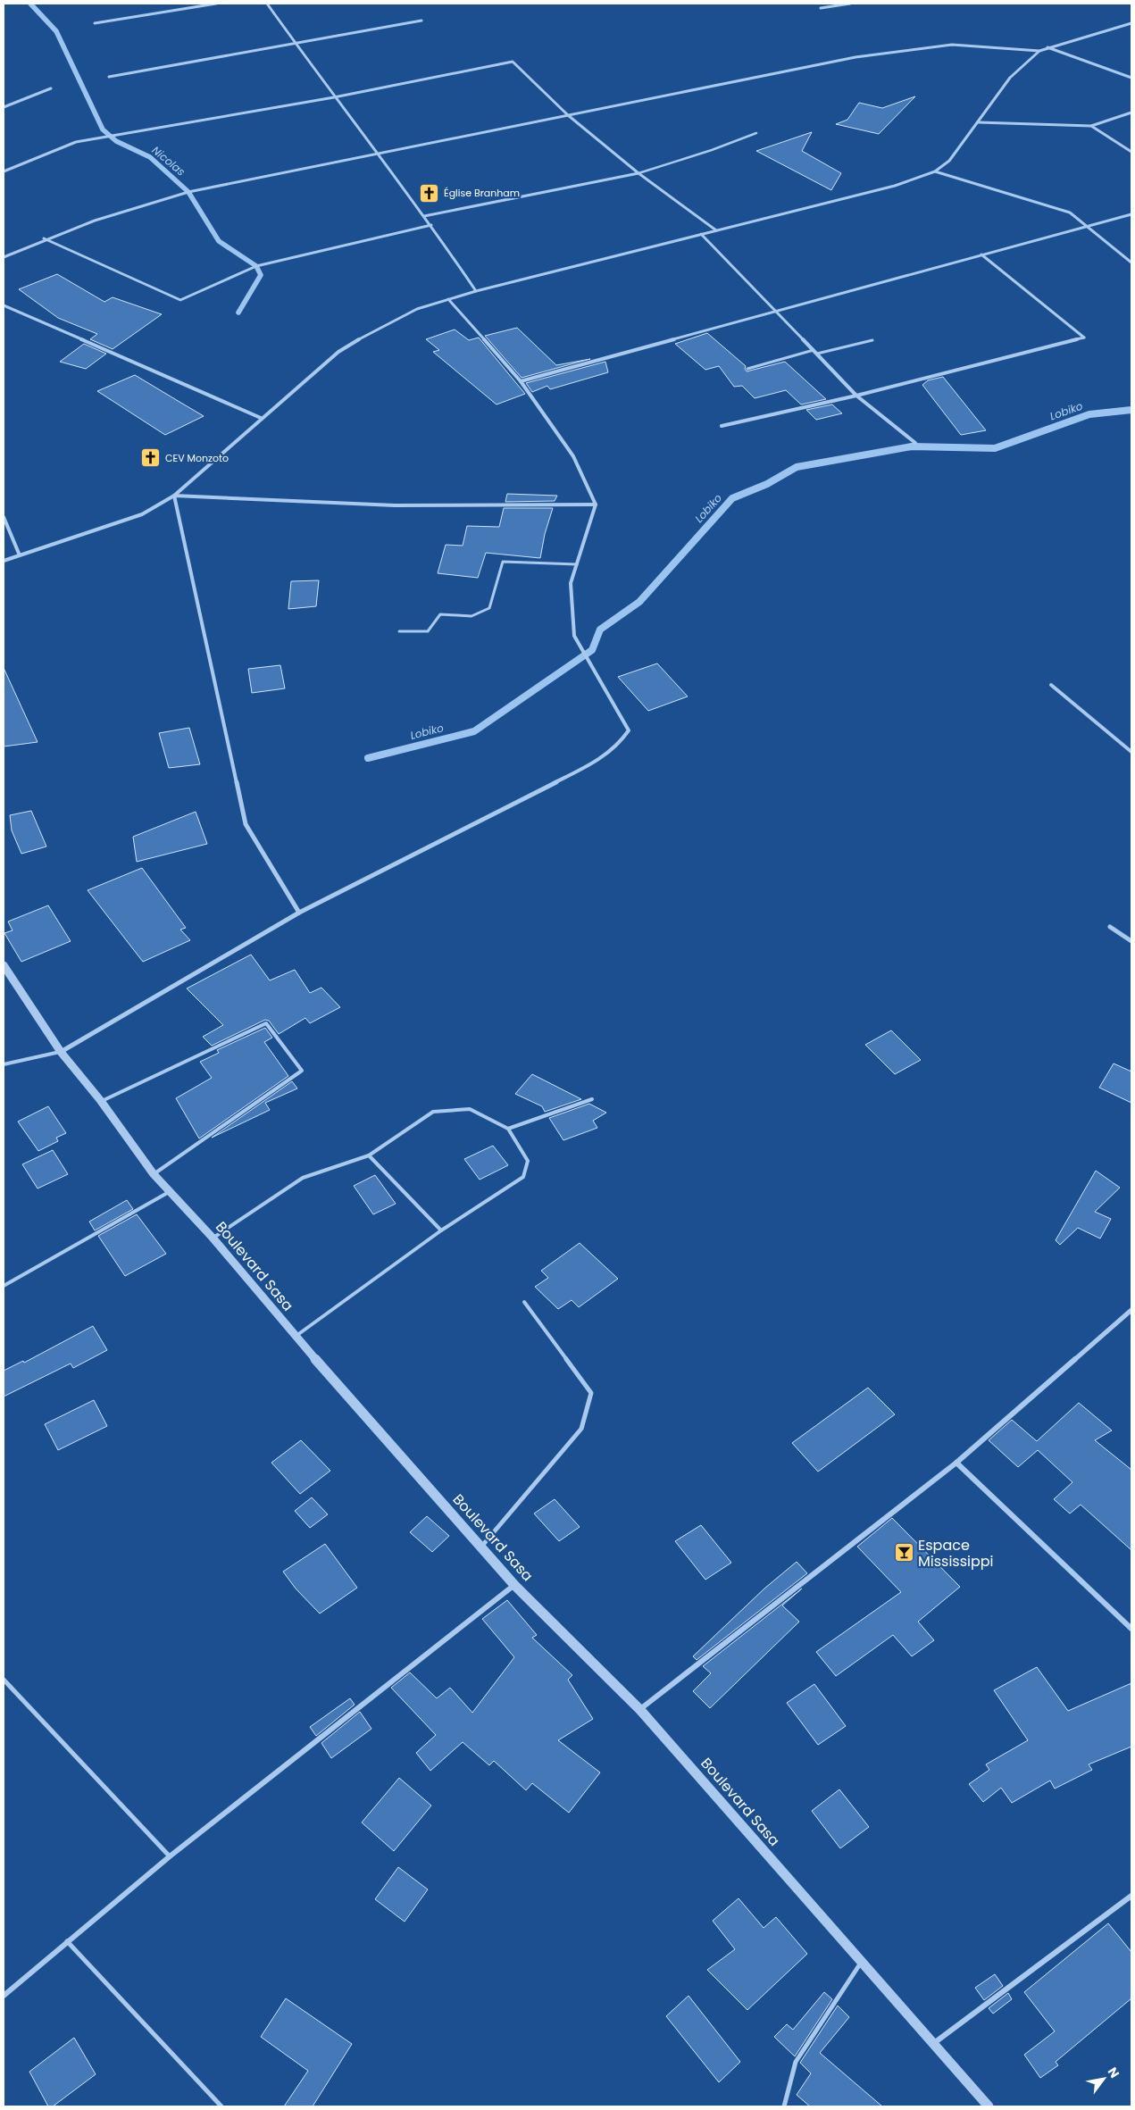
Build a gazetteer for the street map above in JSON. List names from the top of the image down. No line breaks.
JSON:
{"streets":{"street":["Boulevard Sasa"]},"water":["Nicolas","Lobiko"],"places":{"church":["Église Branham","CEV Monzoto"],"bar":["Espace Mississippi"]},"north":"top right"}
